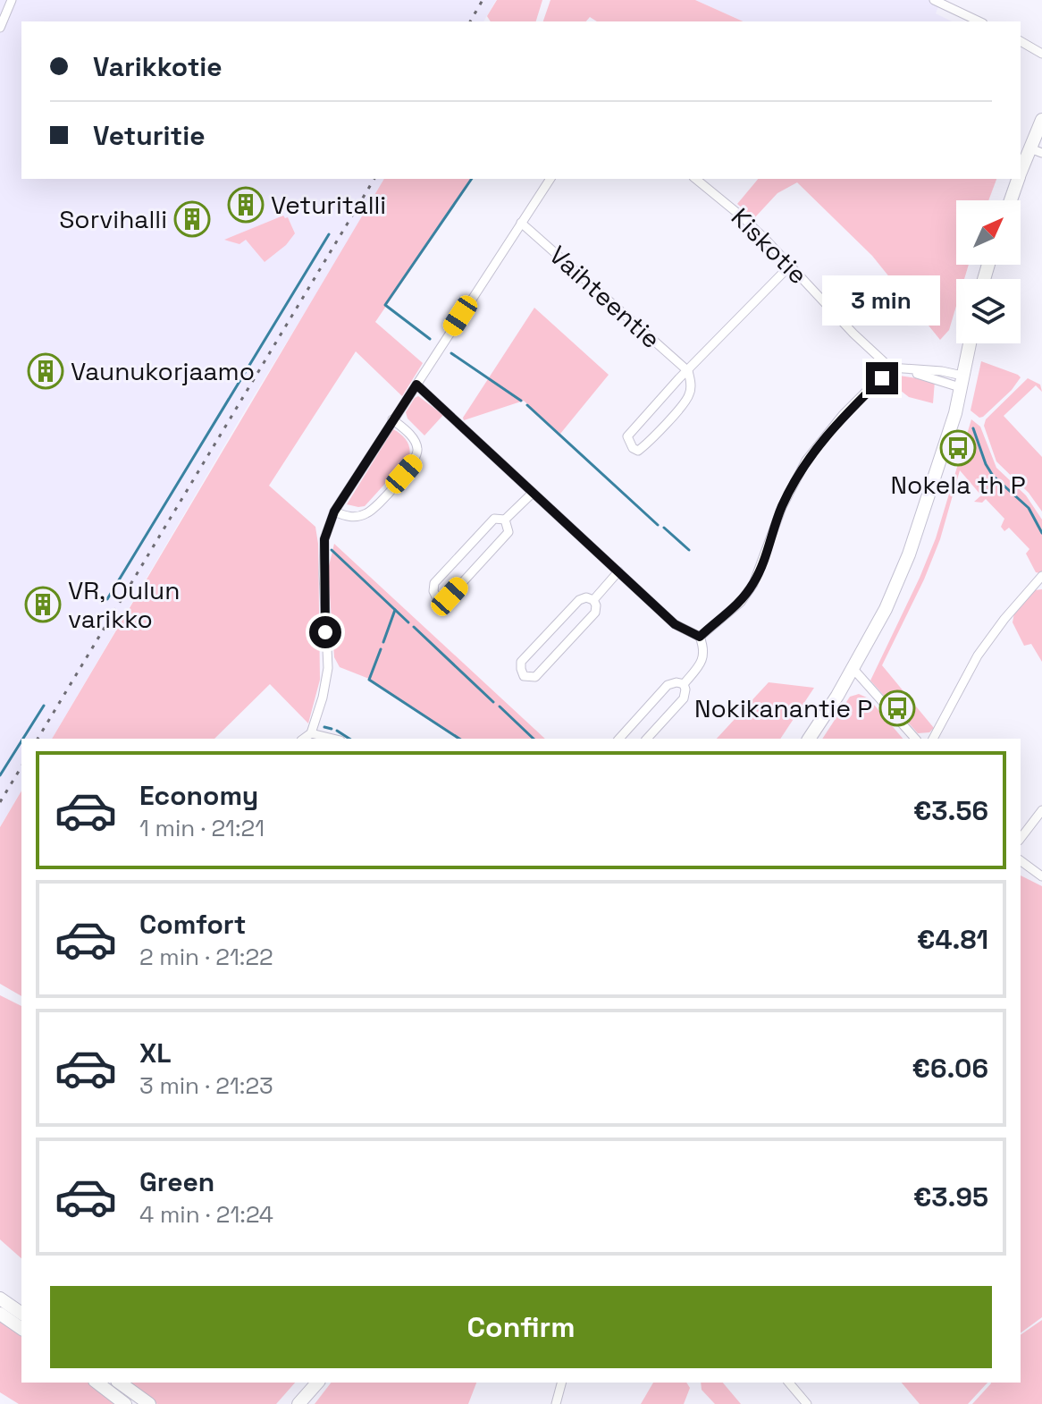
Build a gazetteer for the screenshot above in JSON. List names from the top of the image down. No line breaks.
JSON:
{"streets":{"street":["Kiskotie","Vaihteentie"]},"places":{"building":["Veturitalli","Sorvihalli","Vaunukorjaamo","VR, Oulun varikko"],"bus stop":["Nokela th P","Nokikanantie P"]},"north":"top right","page":{"banner":["Varikkotie","Veturitie"],"bubble":"3 min","list":[{"name":"Economy","note":"1 min · 21:21","value":"€3.56"},{"name":"Comfort","note":"2 min · 21:22","value":"€4.81"},{"name":"XL","note":"3 min · 21:23","value":"€6.06"},{"name":"Green","note":"4 min · 21:24","value":"€3.95"}],"buttons":"Confirm"}}
